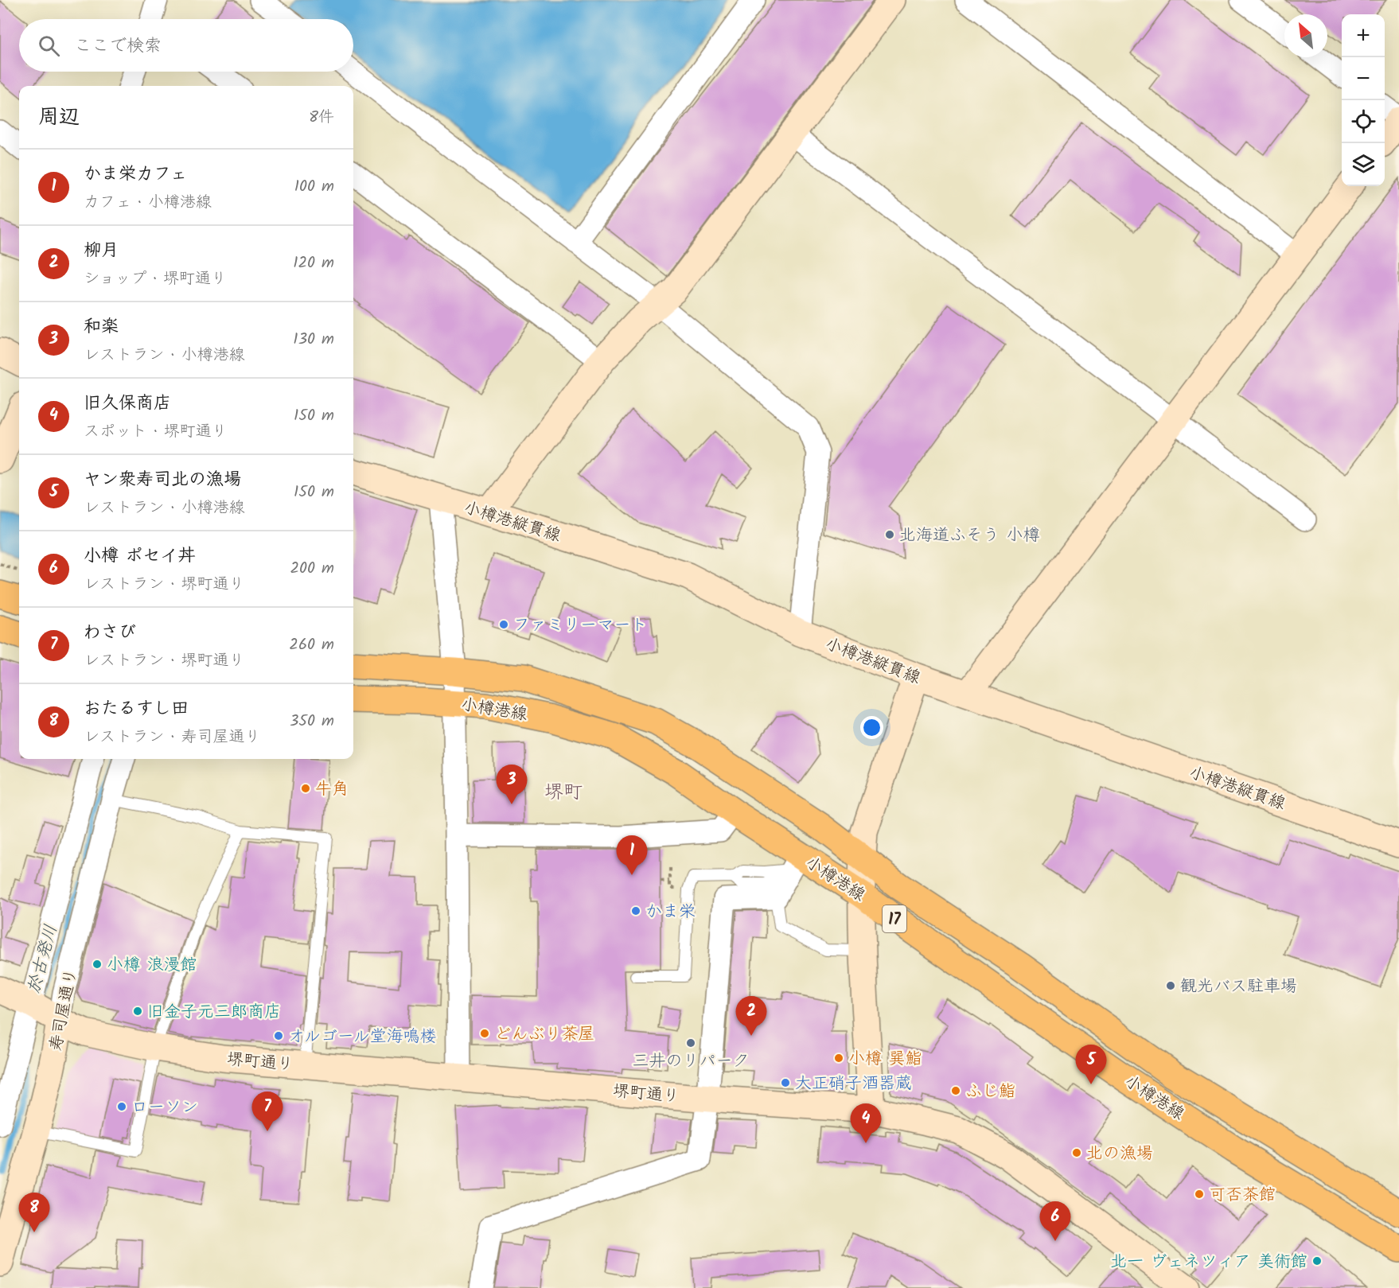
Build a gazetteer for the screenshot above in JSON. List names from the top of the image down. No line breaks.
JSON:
{"streets":{"main road":["小樽港線","17"],"street":["小樽港縦貫線","寿司屋通り","堺町通り"]},"crossings":[["寿司屋通り","堺町通り"]],"districts":["堺町"],"water":["於古発川"],"places":["北海道ふそう 小樽","ファミリーマート","牛角","かま栄","小樽 浪漫館","観光バス駐車場","旧金子元三郎商店","どんぶり茶屋","オルゴール堂海鳴楼","三井のリパーク","小樽 巽鮨","大正硝子酒器蔵","ふじ鮨","ローソン","北の漁場","可否茶館","北一 ヴェネツィア 美術館"],"north":"top left","page":{"map_buttons":["+","−"],"search":"ここで検索","heading":["周辺","8件"],"list":[{"mark":"1","name":"かま栄カフェ","note":"カフェ · 小樽港線","value":"100 m"},{"mark":"2","name":"柳月","note":"ショップ · 堺町通り","value":"120 m"},{"mark":"3","name":"和楽","note":"レストラン · 小樽港線","value":"130 m"},{"mark":"4","name":"旧久保商店","note":"スポット · 堺町通り","value":"150 m"},{"mark":"5","name":"ヤン衆寿司北の漁場","note":"レストラン · 小樽港線","value":"150 m"},{"mark":"6","name":"小樽 ポセイ丼","note":"レストラン · 堺町通り","value":"200 m"},{"mark":"7","name":"わさび","note":"レストラン · 堺町通り","value":"260 m"},{"mark":"8","name":"おたるすし田","note":"レストラン · 寿司屋通り","value":"350 m"}],"pins":["3","1","2","5","7","4","8","6"]}}
